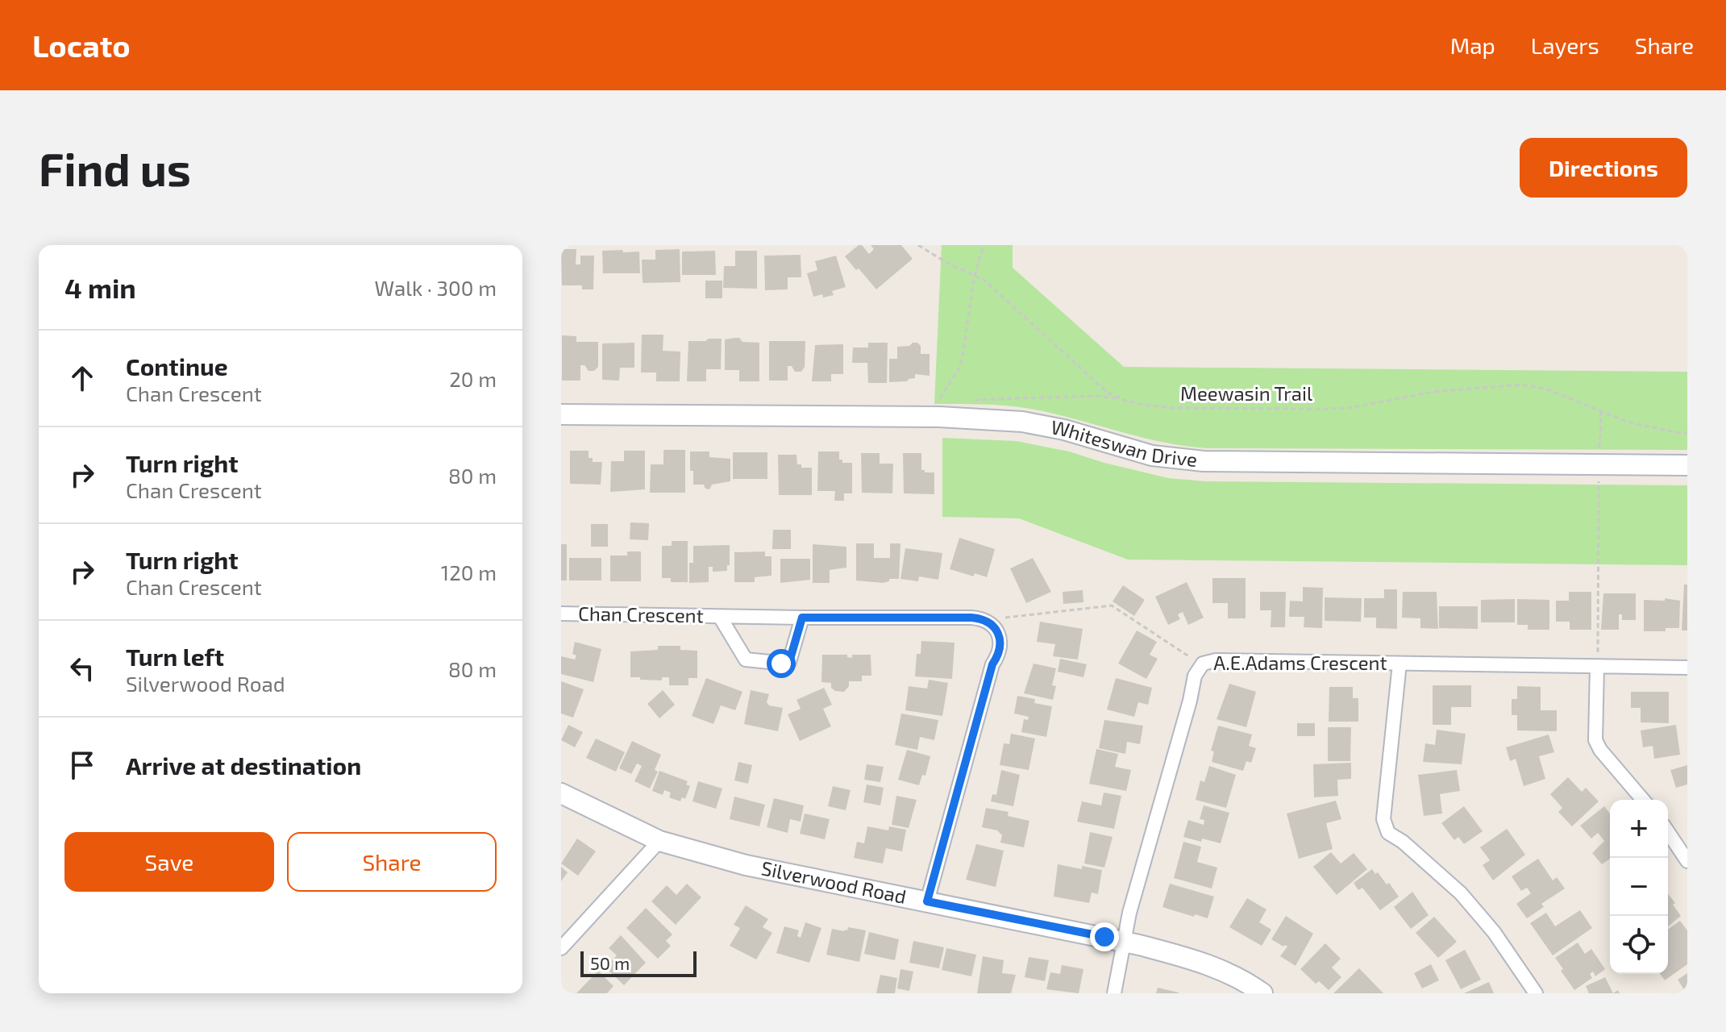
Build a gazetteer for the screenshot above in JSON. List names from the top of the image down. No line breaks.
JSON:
{"streets":{"street":["Whiteswan Drive","Chan Crescent","A.E.Adams Crescent","Silverwood Road"],"path":["Meewasin Trail"]},"crossings":[["Chan Crescent","Silverwood Road"],["A.E.Adams Crescent","Silverwood Road"]],"scale_bar":"50 m","page":{"header":"Locato","nav":["Map","Layers","Share"],"buttons":["Directions",["Save","Share"]],"title":"Find us","heading":["4 min","Walk · 300 m"],"list":[["Continue","Chan Crescent","20 m"],["Turn right","Chan Crescent","80 m"],["Turn right","Chan Crescent","120 m"],["Turn left","Silverwood Road","80 m"],"Arrive at destination"],"map_buttons":["+","−"],"scale":"50 m"}}
